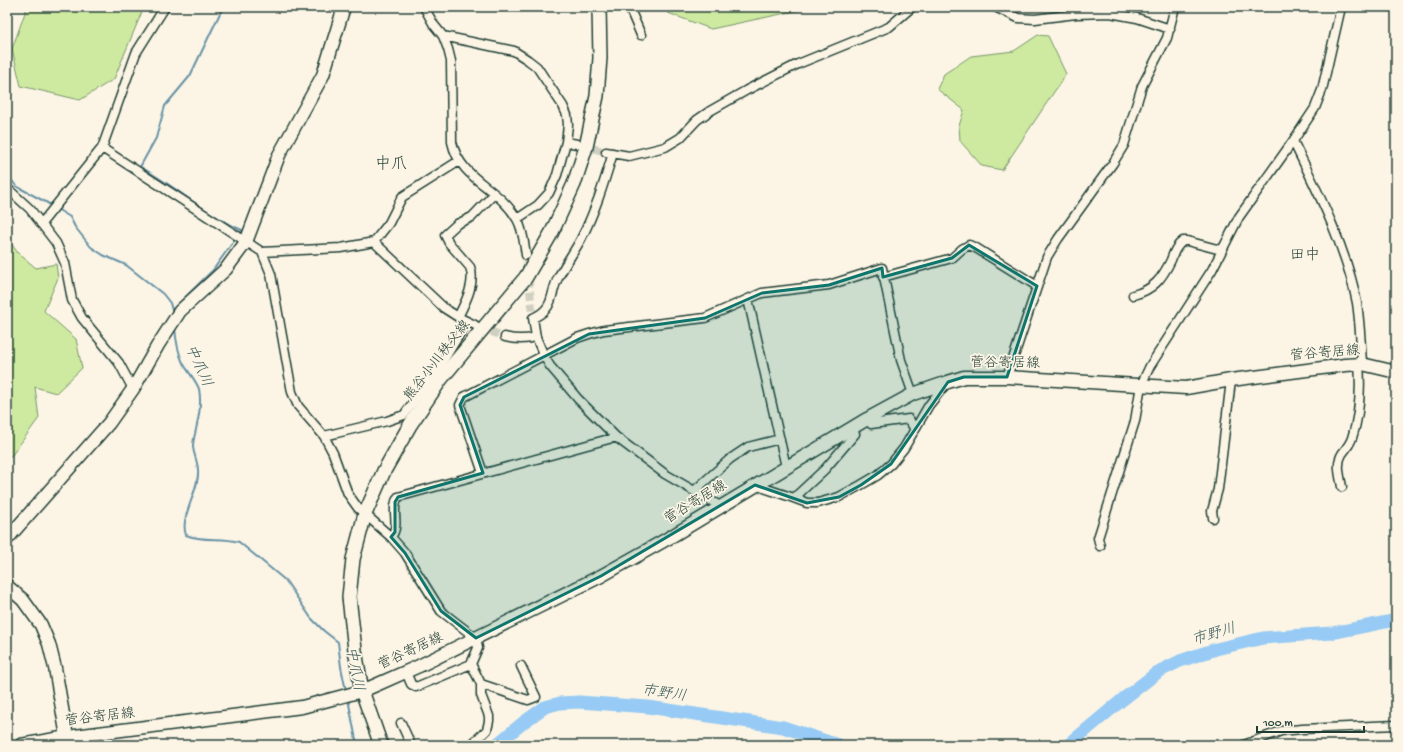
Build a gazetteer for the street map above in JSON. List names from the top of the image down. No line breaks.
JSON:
{"streets":{"main road":["菅谷寄居線","熊谷小川秩父線"]},"crossings":[["菅谷寄居線","熊谷小川秩父線"]],"districts":["中爪","田中"],"water":["中爪川","市野川"],"scale_bar":"100 m"}
